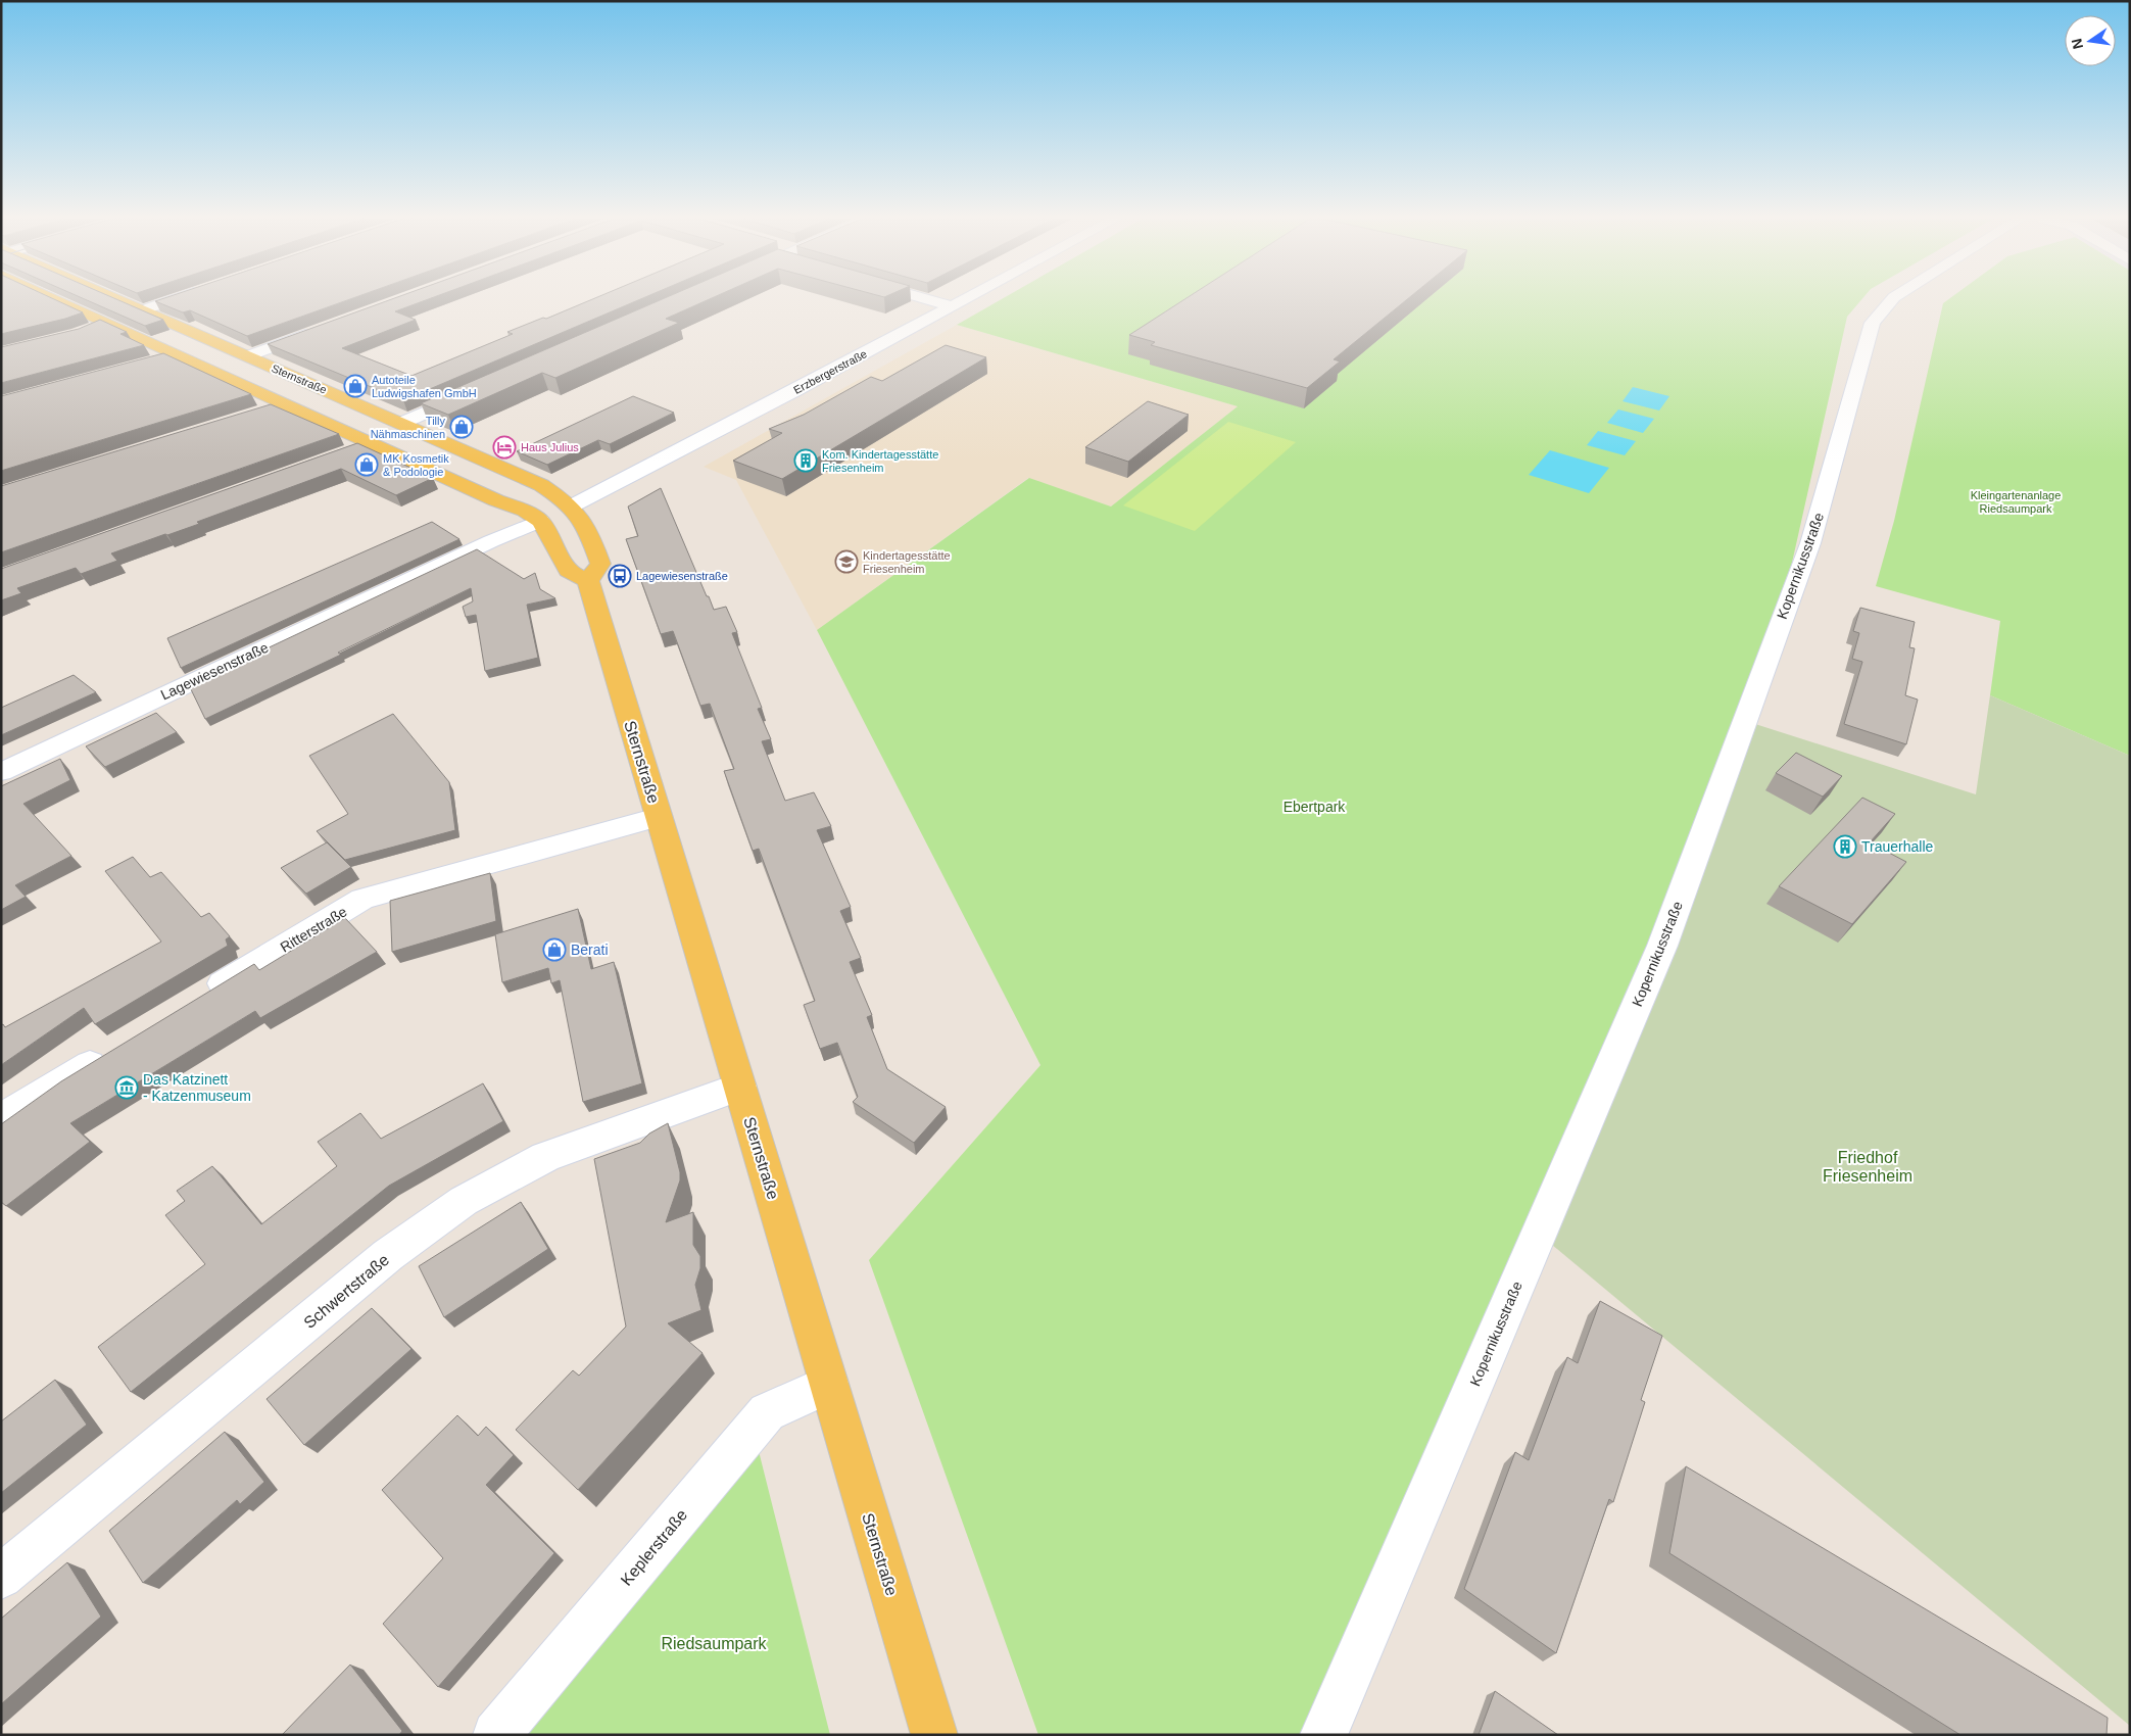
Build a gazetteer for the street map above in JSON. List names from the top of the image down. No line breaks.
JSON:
{"streets":{"main road":["Sternstraße"],"street":["Erzbergerstraße","Kopernikusstraße","Lagewiesenstraße","Ritterstraße","Schwertstraße","Keplerstraße"]},"crossings":[["Erzbergerstraße","Sternstraße"],["Sternstraße","Ritterstraße"],["Sternstraße","Schwertstraße"],["Sternstraße","Keplerstraße"]],"parks":["Kleingartenanlage Riedsaumpark","Ebertpark","Friedhof Friesenheim","Riedsaumpark"],"places":{"shop":["Autoteile Ludwigshafen GmbH","Tilly Nähmaschinen","MK Kosmetik & Podologie","Berati"],"hotel":["Haus Julius"],"building":["Kom. Kindertagesstätte Friesenheim","Trauerhalle"],"school or university":["Kindertagesstätte Friesenheim"],"bus stop":["Lagewiesenstraße"],"museum":["Das Katzinett - Katzenmuseum"]},"north":"left"}
